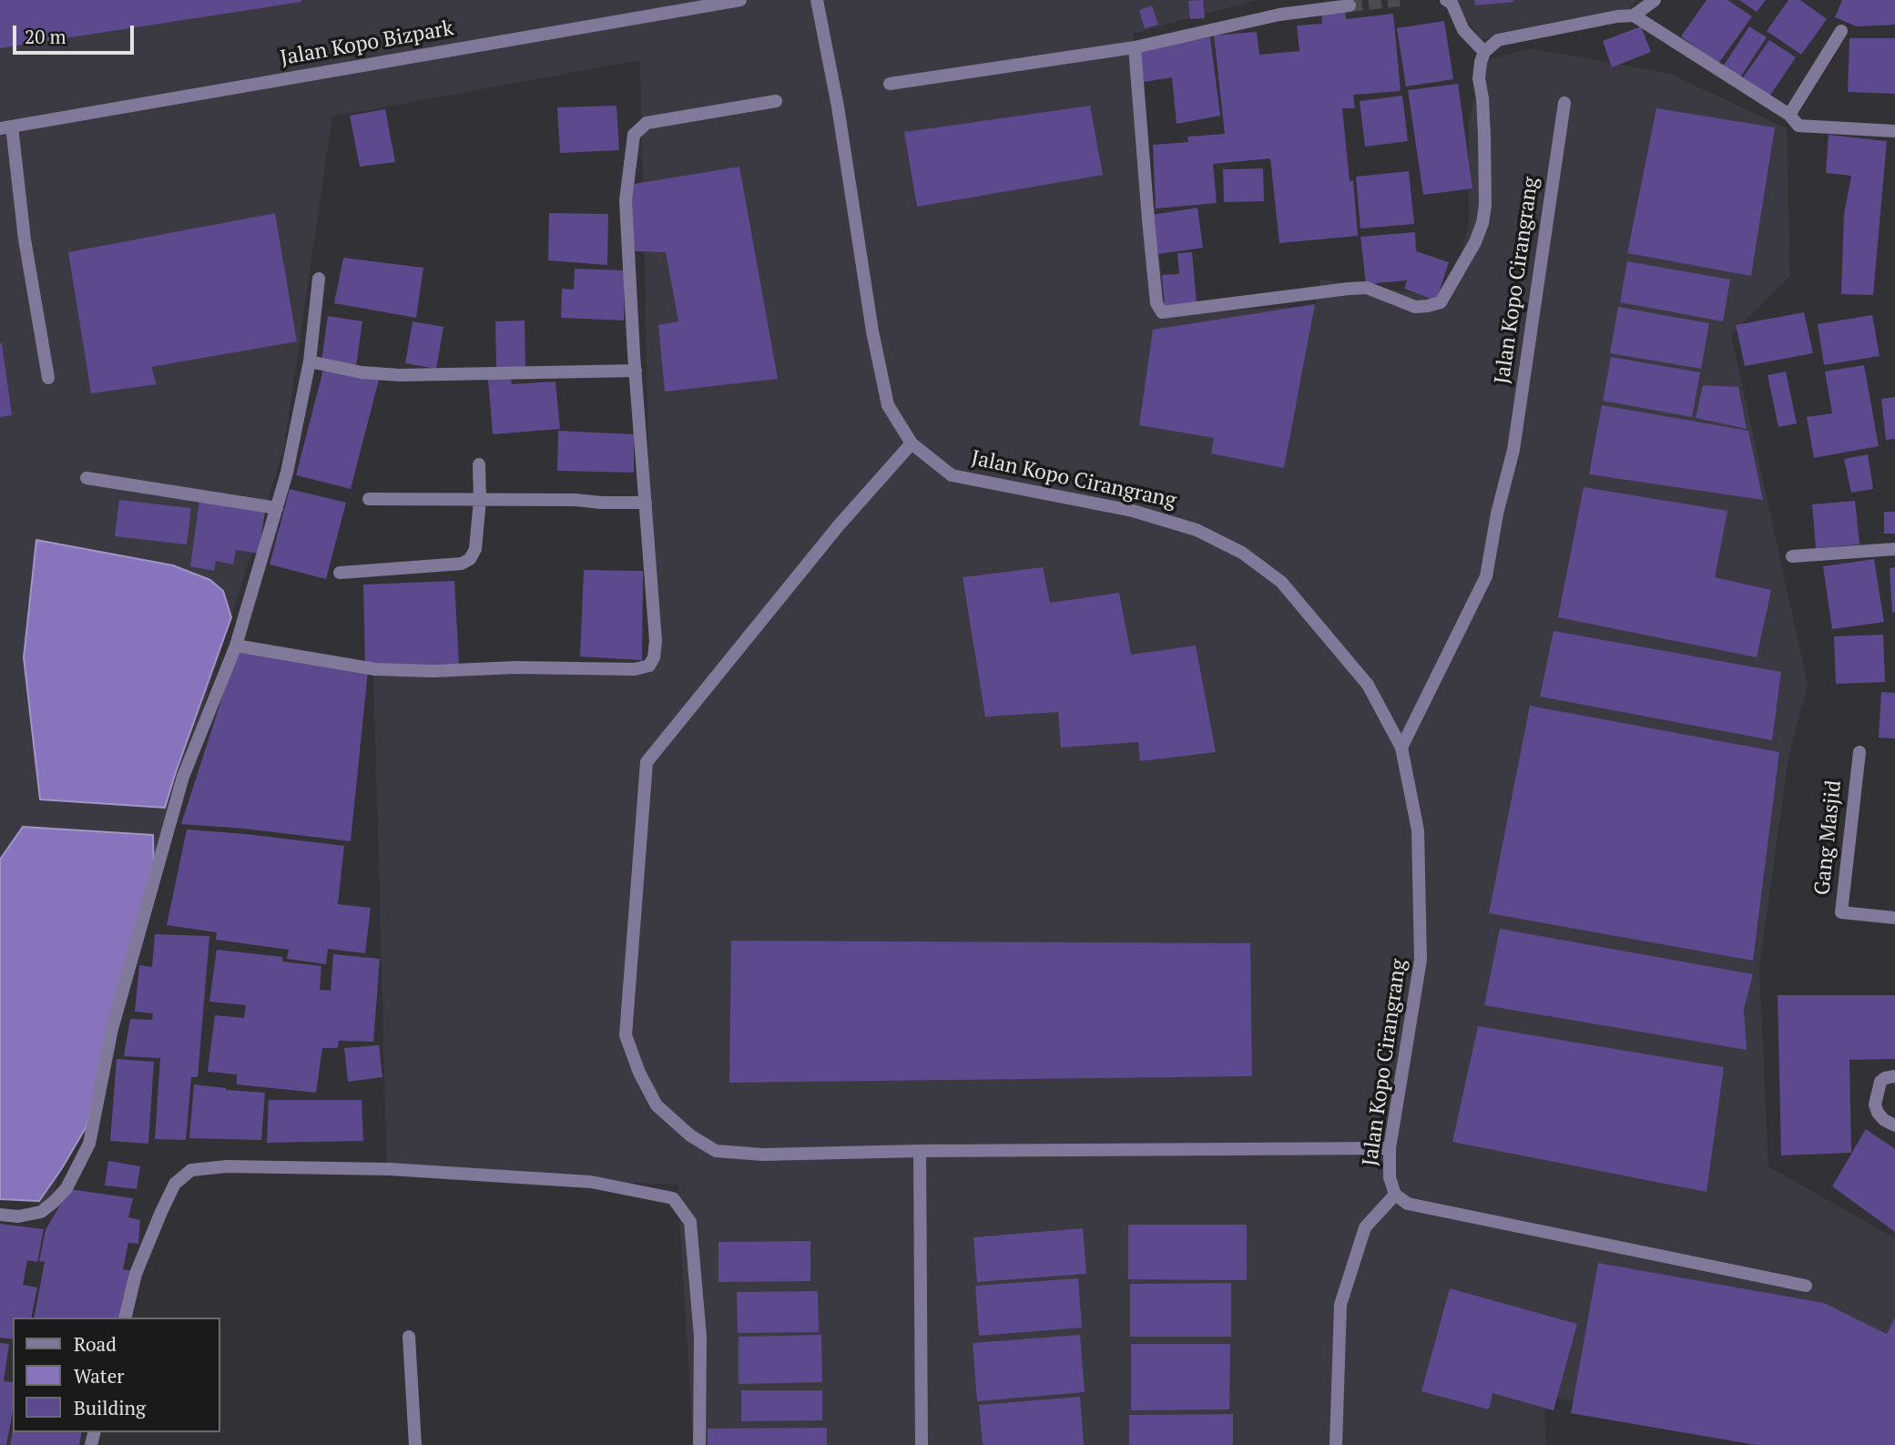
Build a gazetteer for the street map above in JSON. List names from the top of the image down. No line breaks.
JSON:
{"streets":{"street":["Jalan Kopo Bizpark","Jalan Kopo Cirangrang","Gang Masjid"]},"legend":["Road","Water","Building"],"scale_bar":"20 m"}
